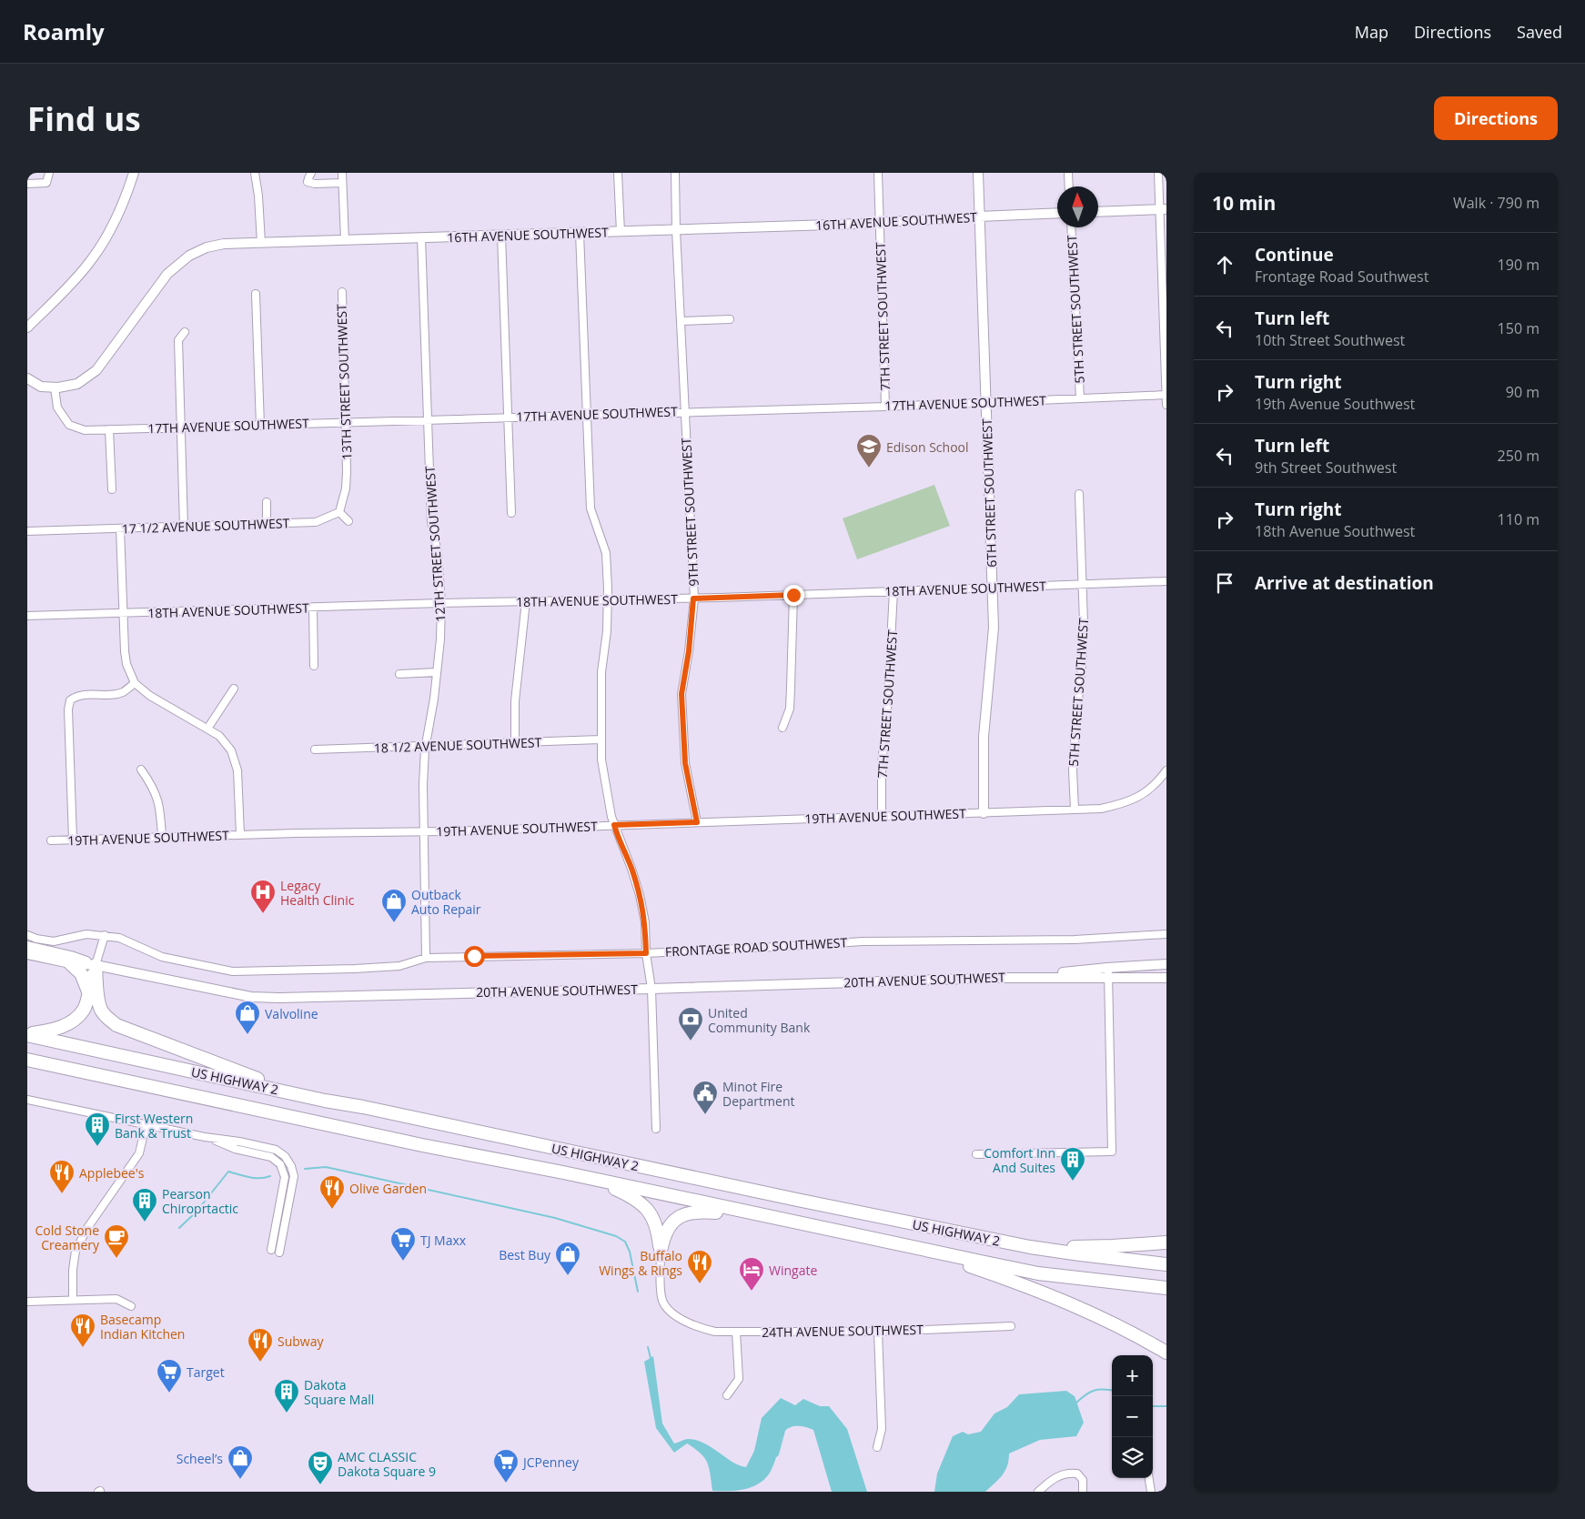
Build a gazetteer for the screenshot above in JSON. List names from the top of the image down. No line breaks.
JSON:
{"streets":{"highway":["US HIGHWAY 2"],"street":["16TH AVENUE SOUTHWEST","5TH STREET SOUTHWEST","7TH STREET SOUTHWEST","13TH STREET SOUTHWEST","17TH AVENUE SOUTHWEST","6TH STREET SOUTHWEST","9TH STREET SOUTHWEST","17 1/2 AVENUE SOUTHWEST","12TH STREET SOUTHWEST","18TH AVENUE SOUTHWEST","18 1/2 AVENUE SOUTHWEST","19TH AVENUE SOUTHWEST","FRONTAGE ROAD SOUTHWEST","20TH AVENUE SOUTHWEST","24TH AVENUE SOUTHWEST"]},"crossings":[["16TH AVENUE SOUTHWEST","7TH STREET SOUTHWEST"],["16TH AVENUE SOUTHWEST","17TH AVENUE SOUTHWEST"],["16TH AVENUE SOUTHWEST","6TH STREET SOUTHWEST"],["16TH AVENUE SOUTHWEST","9TH STREET SOUTHWEST"],["16TH AVENUE SOUTHWEST","12TH STREET SOUTHWEST"],["5TH STREET SOUTHWEST","17TH AVENUE SOUTHWEST"],["5TH STREET SOUTHWEST","18TH AVENUE SOUTHWEST"],["5TH STREET SOUTHWEST","19TH AVENUE SOUTHWEST"],["7TH STREET SOUTHWEST","17TH AVENUE SOUTHWEST"],["7TH STREET SOUTHWEST","18TH AVENUE SOUTHWEST"],["7TH STREET SOUTHWEST","19TH AVENUE SOUTHWEST"],["13TH STREET SOUTHWEST","17TH AVENUE SOUTHWEST"],["13TH STREET SOUTHWEST","17 1/2 AVENUE SOUTHWEST"],["17TH AVENUE SOUTHWEST","6TH STREET SOUTHWEST"],["17TH AVENUE SOUTHWEST","9TH STREET SOUTHWEST"],["17TH AVENUE SOUTHWEST","12TH STREET SOUTHWEST"],["6TH STREET SOUTHWEST","18TH AVENUE SOUTHWEST"],["6TH STREET SOUTHWEST","19TH AVENUE SOUTHWEST"],["9TH STREET SOUTHWEST","18TH AVENUE SOUTHWEST"],["9TH STREET SOUTHWEST","19TH AVENUE SOUTHWEST"],["12TH STREET SOUTHWEST","18TH AVENUE SOUTHWEST"],["12TH STREET SOUTHWEST","18 1/2 AVENUE SOUTHWEST"],["12TH STREET SOUTHWEST","19TH AVENUE SOUTHWEST"],["12TH STREET SOUTHWEST","FRONTAGE ROAD SOUTHWEST"]],"places":{"school or university":["Edison School"],"hospital":["Legacy Health Clinic"],"shop":["Outback Auto Repair","Valvoline","Best Buy","Scheel’s"],"bank":["United Community Bank"],"public building":["Minot Fire Department"],"building":["First Western Bank & Trust","Comfort Inn And Suites","Pearson Chiroprtactic","Dakota Square Mall"],"restaurant":["Applebee's","Olive Garden","Buffalo Wings & Rings","Basecamp Indian Kitchen","Subway"],"cafe":["Cold Stone Creamery"],"supermarket":["TJ Maxx","Target","JCPenney"],"hotel":["Wingate"],"theatre":["AMC CLASSIC Dakota Square 9"]},"north":"top","page":{"header":"Roamly","nav":["Map","Directions","Saved"],"buttons":"Directions","title":"Find us","heading":["10 min","Walk · 790 m"],"list":[["Continue","Frontage Road Southwest","190 m"],["Turn left","10th Street Southwest","150 m"],["Turn right","19th Avenue Southwest","90 m"],["Turn left","9th Street Southwest","250 m"],["Turn right","18th Avenue Southwest","110 m"],"Arrive at destination"],"map_buttons":["+","−"]}}
